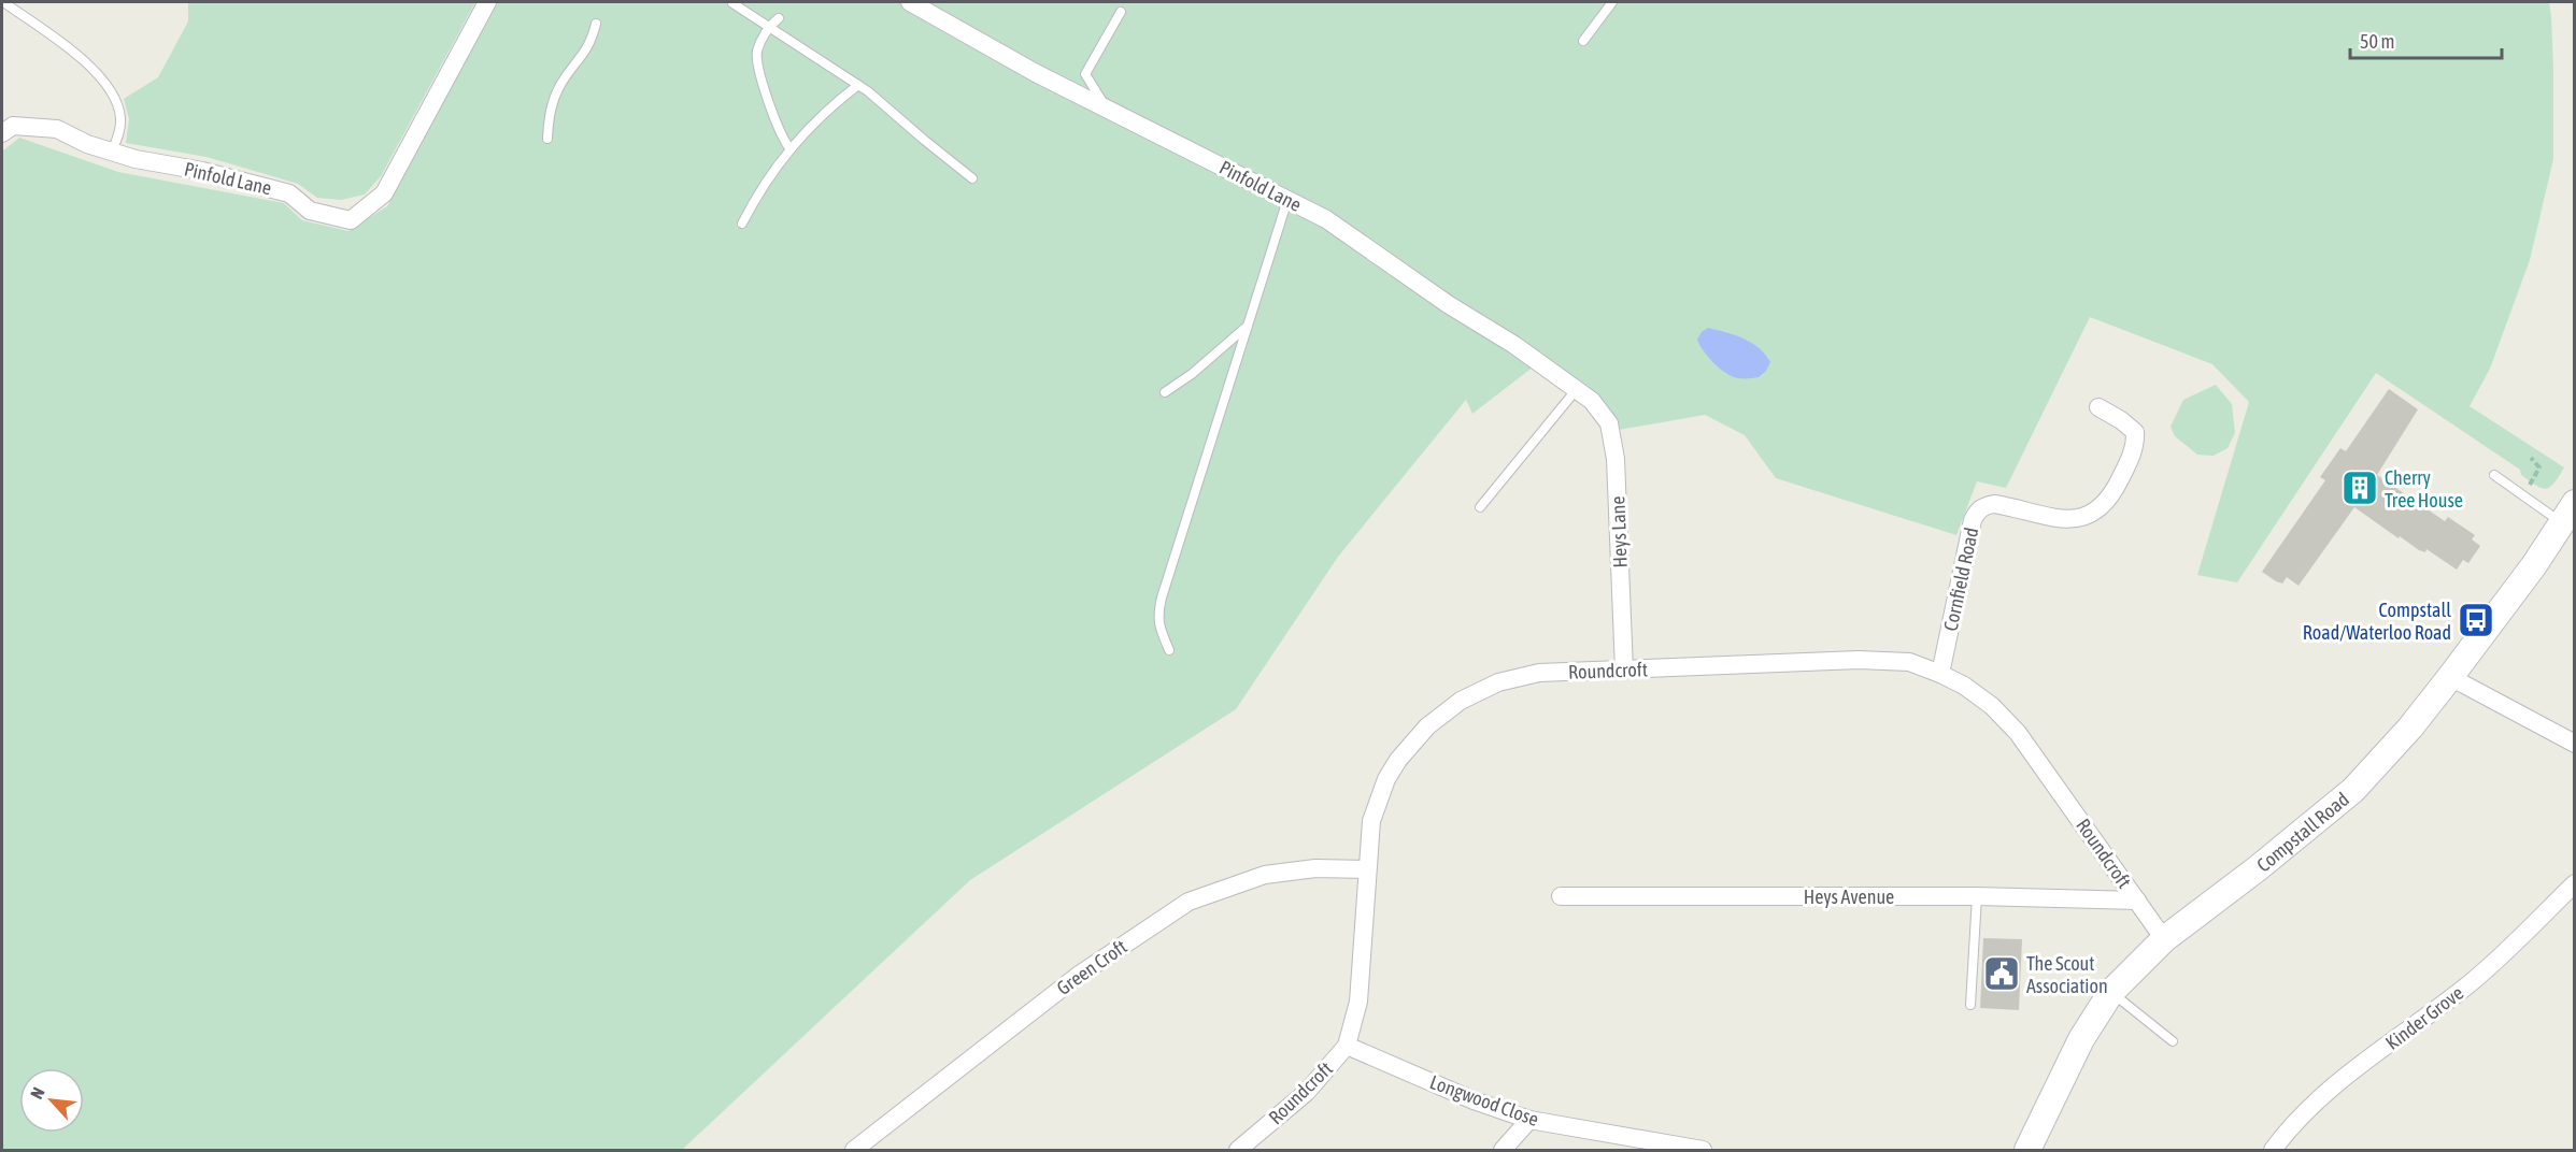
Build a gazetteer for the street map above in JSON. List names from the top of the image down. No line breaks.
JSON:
{"streets":{"main road":["Compstall Road"],"street":["Pinfold Lane","Heys Lane","Cornfield Road","Roundcroft","Heys Avenue","Green Croft","Kinder Grove","Longwood Close"]},"crossings":[["Pinfold Lane","Heys Lane"],["Heys Lane","Roundcroft"],["Cornfield Road","Roundcroft"],["Roundcroft","Compstall Road"],["Roundcroft","Heys Avenue"],["Roundcroft","Green Croft"],["Roundcroft","Longwood Close"]],"places":{"building":["Cherry Tree House"],"bus stop":["Compstall Road/Waterloo Road"],"public building":["The Scout Association"]},"scale_bar":"50 m","north":"top left"}
